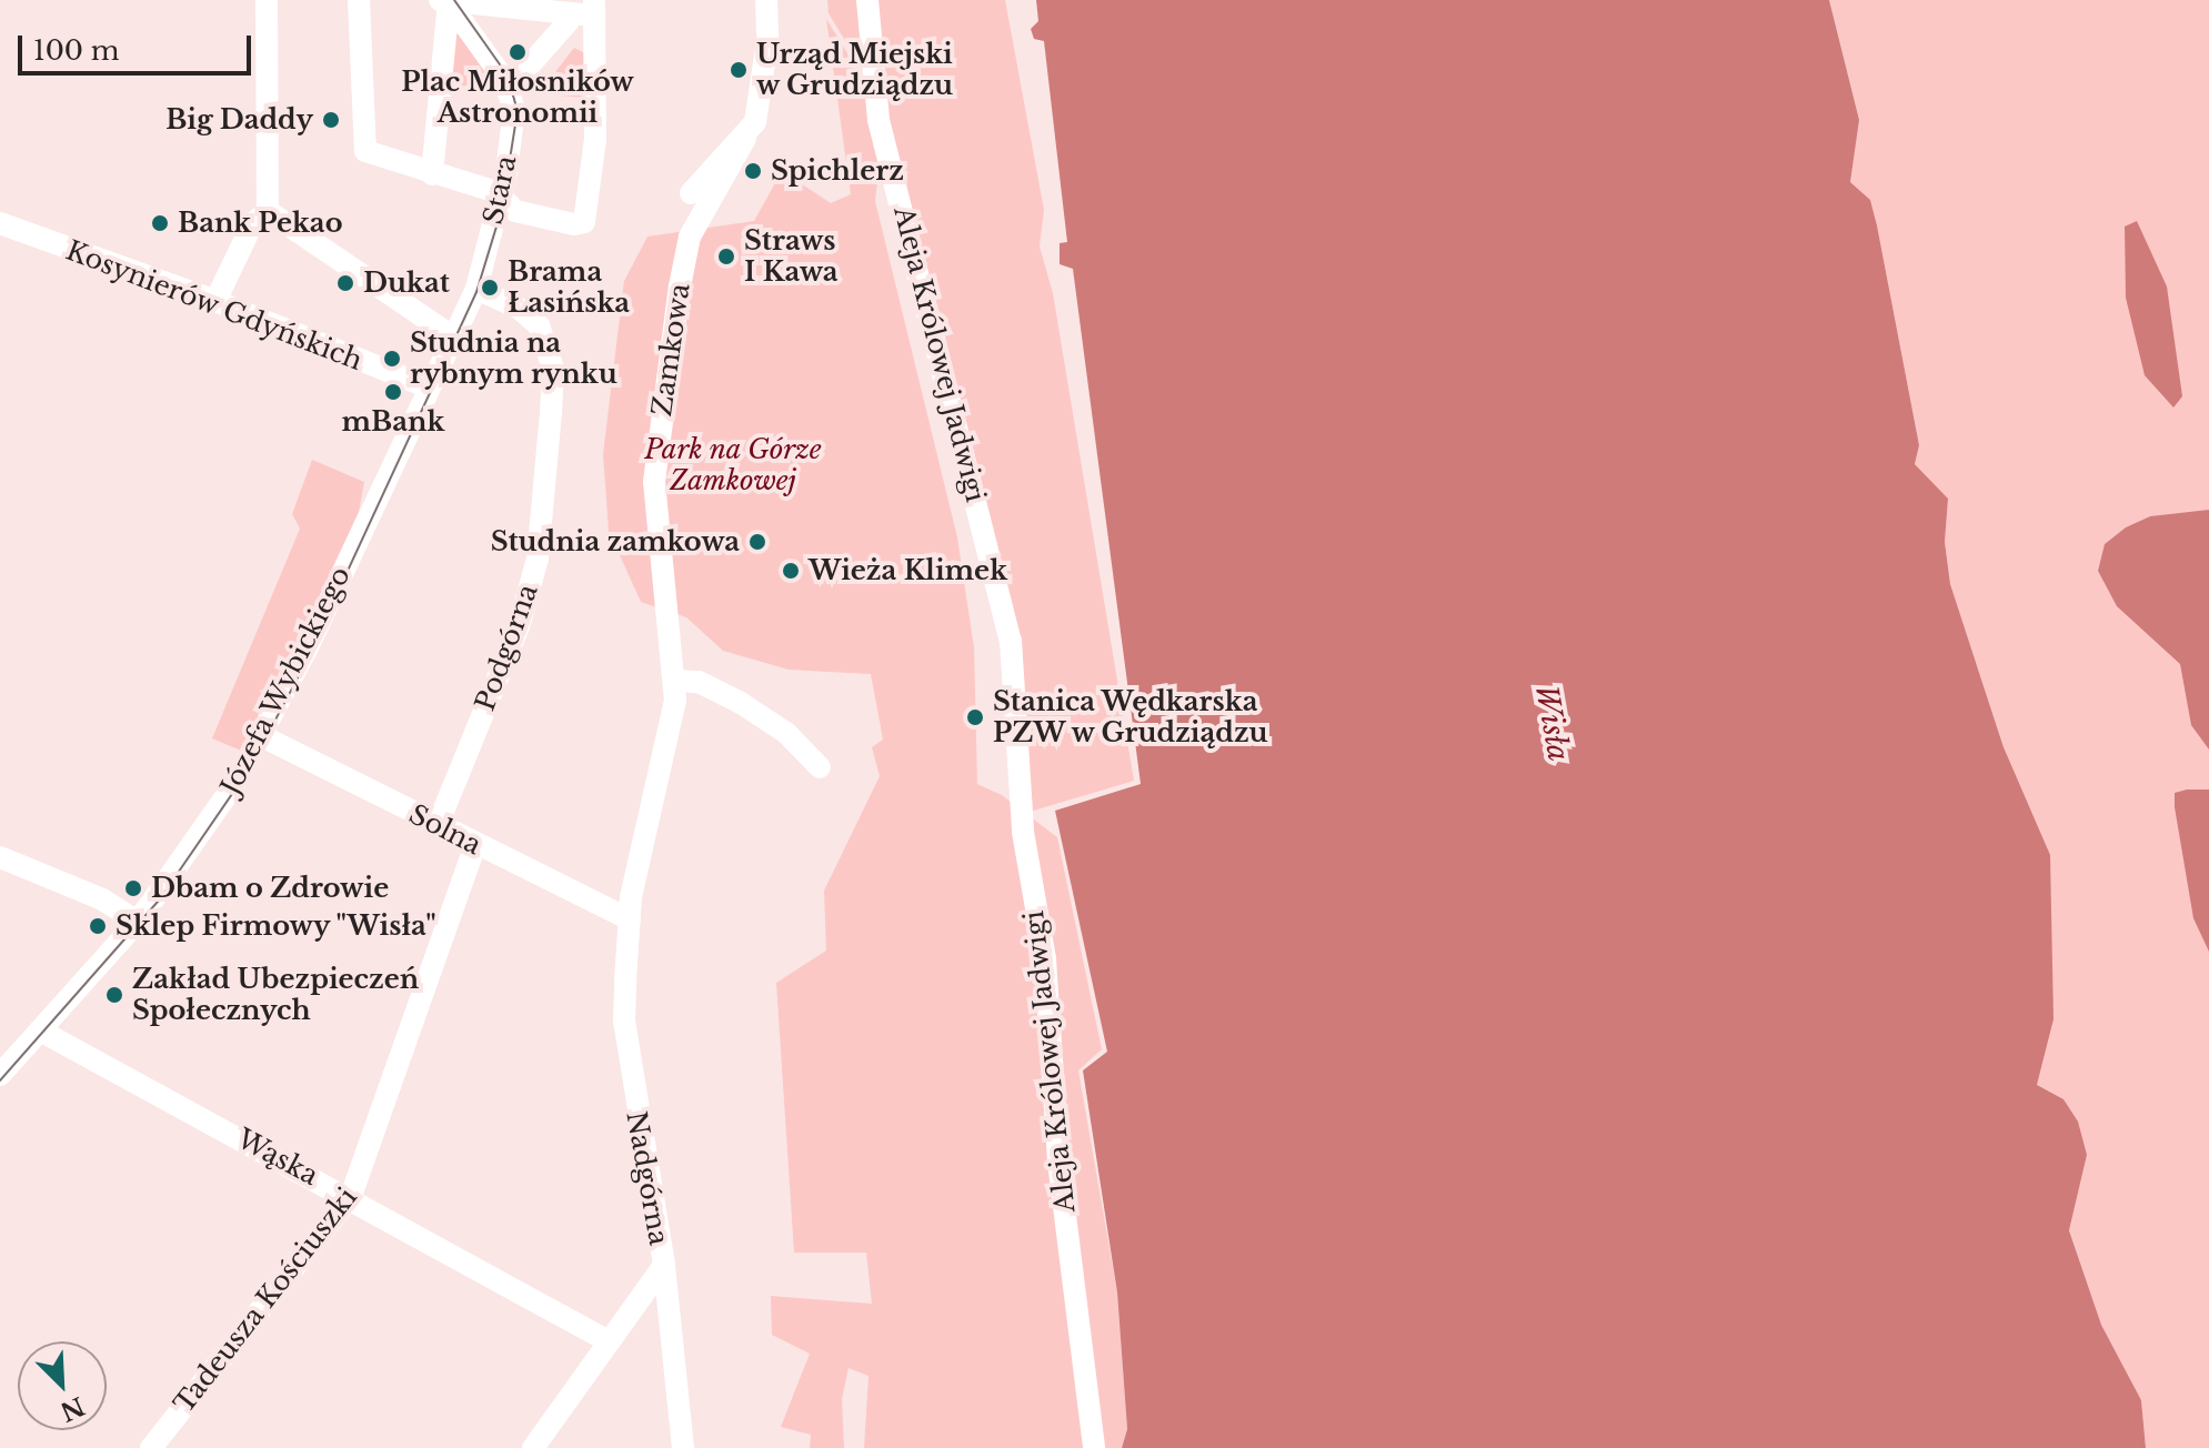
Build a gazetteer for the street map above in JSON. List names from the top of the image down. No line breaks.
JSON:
{"streets":{"street":["Stara","Kosynierów Gdyńskich","Zamkowa","Aleja Królowej Jadwigi","Podgórna","Józefa Wybickiego","Solna","Wąska","Nadgórna","Tadeusza Kościuszki"]},"crossings":[["Stara","Podgórna"],["Stara","Józefa Wybickiego"],["Kosynierów Gdyńskich","Józefa Wybickiego"],["Zamkowa","Solna"],["Zamkowa","Nadgórna"],["Podgórna","Solna"],["Józefa Wybickiego","Solna"],["Józefa Wybickiego","Wąska"],["Solna","Nadgórna"],["Solna","Tadeusza Kościuszki"],["Wąska","Nadgórna"],["Wąska","Tadeusza Kościuszki"]],"water":["Wisła"],"parks":["Park na Górze Zamkowej"],"places":["Plac Miłosników Astronomii","Urząd Miejski w Grudziądzu","Big Daddy","Spichlerz","Bank Pekao","Straws I Kawa","Dukat","Brama Łasińska","Studnia na rybnym rynku","mBank","Studnia zamkowa","Wieża Klimek","Stanica Wędkarska PZW w Grudziądzu","Dbam o Zdrowie","Sklep Firmowy \"Wisła\"","Zakład Ubezpieczeń Społecznych"],"scale_bar":"100 m","north":"bottom right"}
